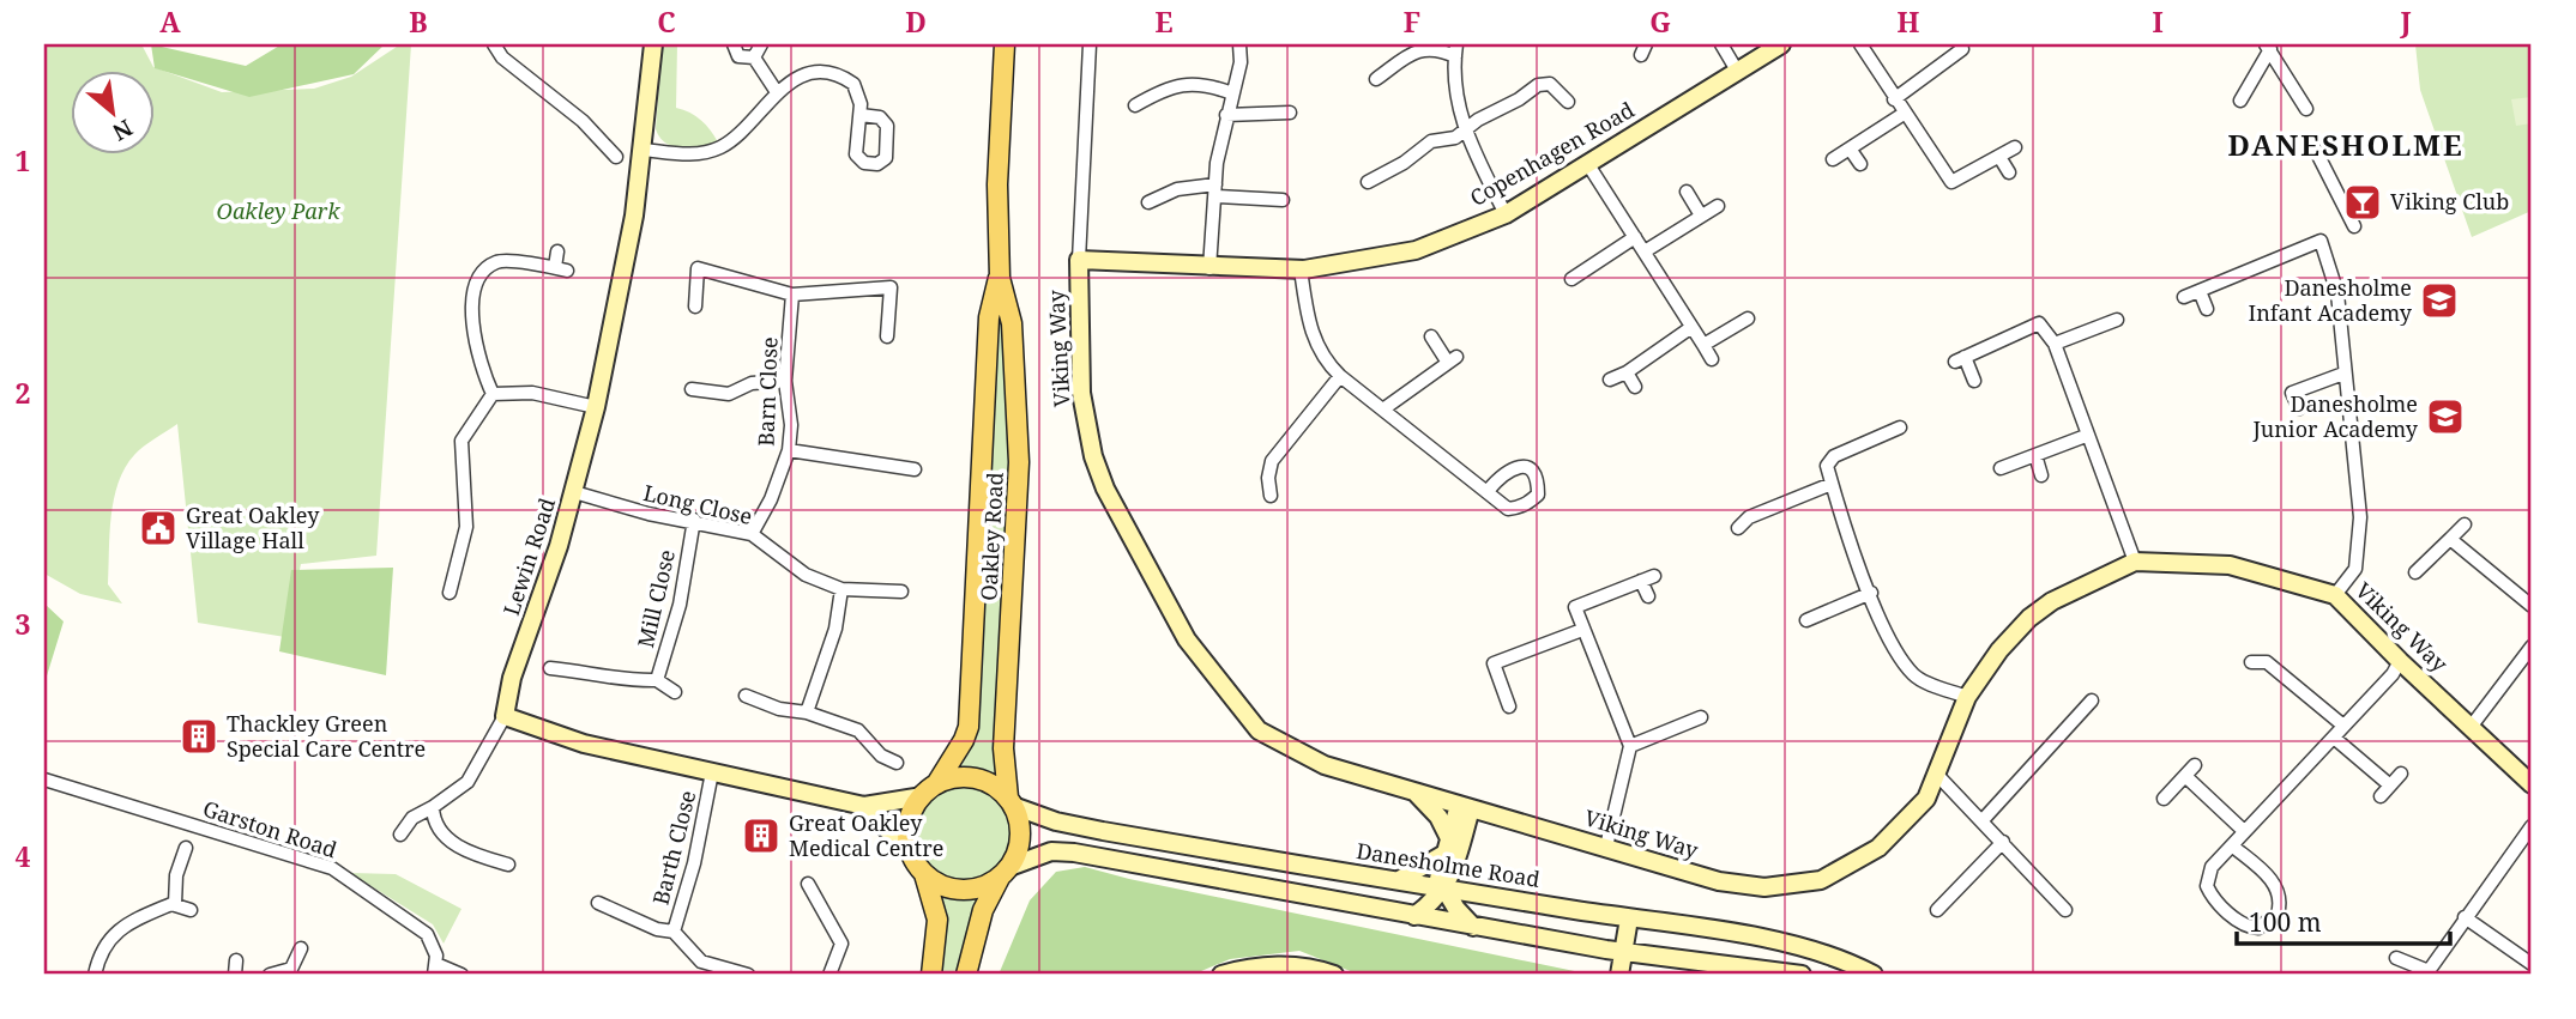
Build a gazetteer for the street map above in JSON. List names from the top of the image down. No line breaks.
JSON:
{"streets":{"main road":["Oakley Road"],"street":["Copenhagen Road","Viking Way","Barn Close","Long Close","Lewin Road","Mill Close","Garston Road","Barth Close","Danesholme Road"]},"crossings":[["Copenhagen Road","Viking Way"],["Barn Close","Long Close"],["Long Close","Lewin Road"],["Long Close","Mill Close"],["Oakley Road","Danesholme Road"]],"districts":["DANESHOLME"],"parks":["Oakley Park"],"places":{"bar":["Viking Club"],"school or university":["Danesholme Infant Academy","Danesholme Junior Academy"],"public building":["Great Oakley Village Hall"],"building":["Thackley Green Special Care Centre","Great Oakley Medical Centre"]},"scale_bar":"100 m","north":"bottom right","grid":{"columns":["A","B","C","D","E","F","G","H","I","J"],"rows":["1","2","3","4"]}}
